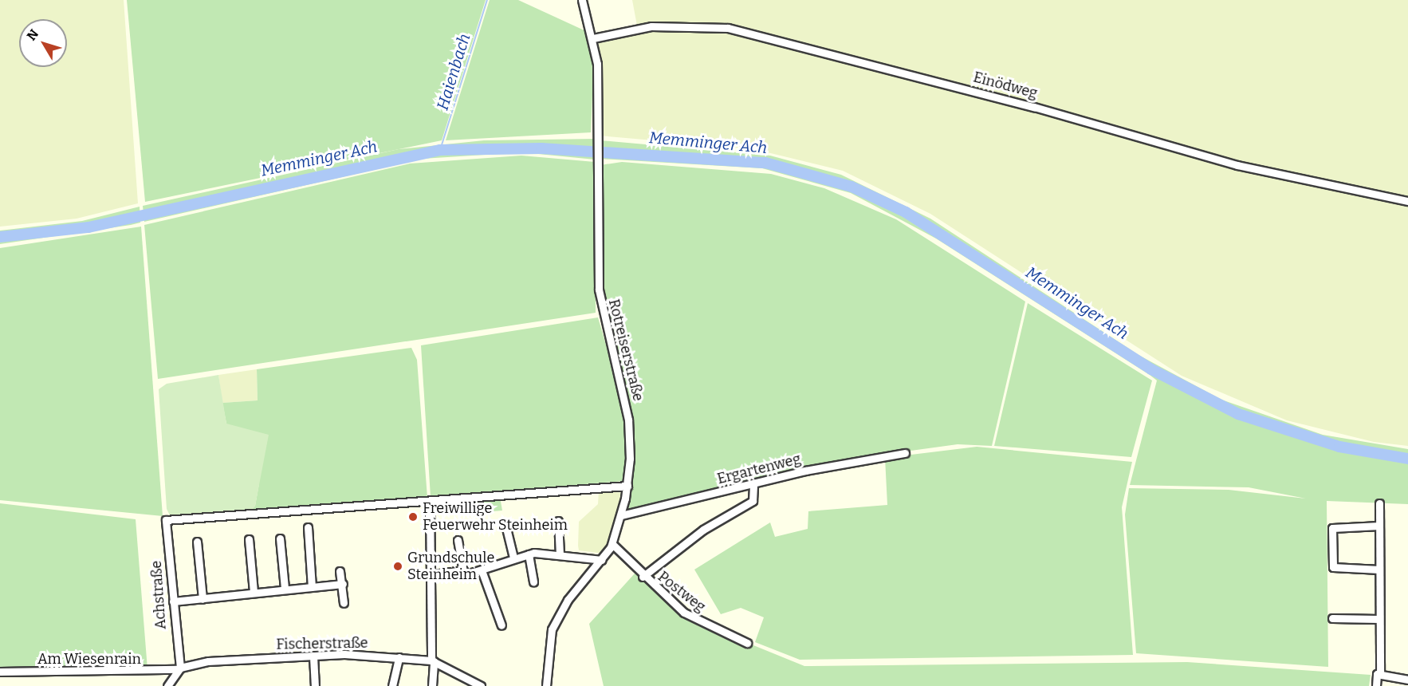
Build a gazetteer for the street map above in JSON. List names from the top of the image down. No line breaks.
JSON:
{"streets":{"street":["Einödweg","Rotreiserstraße","Ergartenweg","Postweg","Achstraße","Fischerstraße","Am Wiesenrain"]},"crossings":[["Einödweg","Rotreiserstraße"],["Rotreiserstraße","Ergartenweg"],["Rotreiserstraße","Postweg"],["Achstraße","Fischerstraße"],["Achstraße","Am Wiesenrain"],["Fischerstraße","Am Wiesenrain"]],"water":["Haienbach","Memminger Ach"],"places":["Freiwillige Feuerwehr Steinheim","Grundschule Steinheim"],"north":"top left"}
